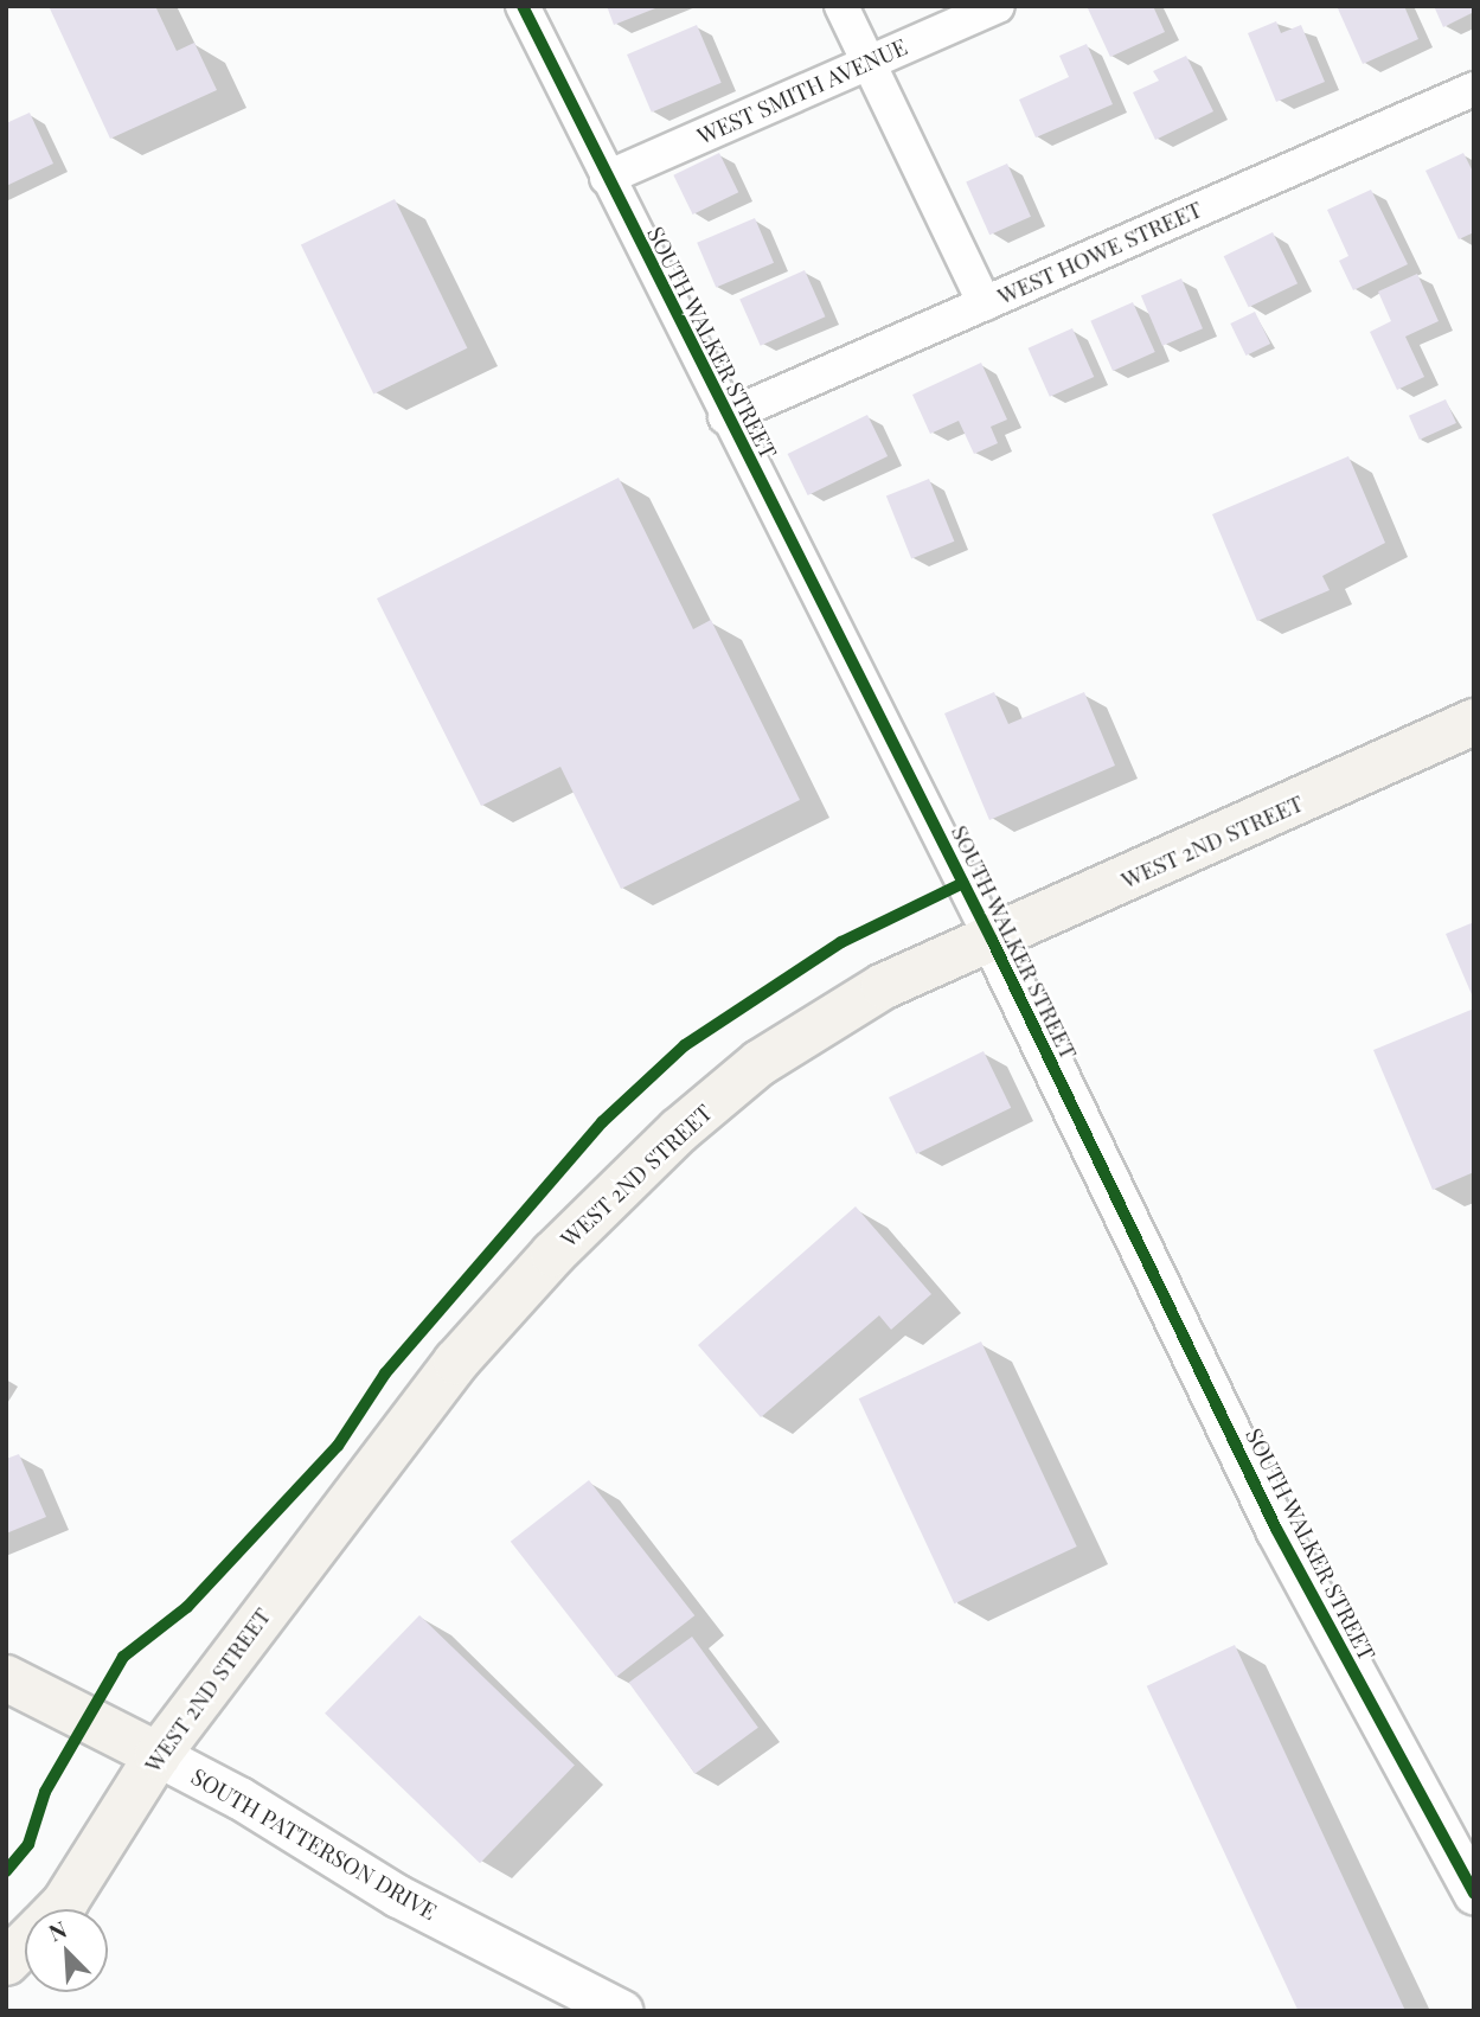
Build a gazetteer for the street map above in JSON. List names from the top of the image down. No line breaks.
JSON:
{"streets":{"main road":["WEST 2ND STREET","SOUTH PATTERSON DRIVE"],"street":["WEST SMITH AVENUE","WEST HOWE STREET","SOUTH WALKER STREET"]},"crossings":[["WEST SMITH AVENUE","SOUTH WALKER STREET"],["WEST HOWE STREET","SOUTH WALKER STREET"],["SOUTH WALKER STREET","WEST 2ND STREET"],["WEST 2ND STREET","SOUTH PATTERSON DRIVE"]],"north":"top left"}
